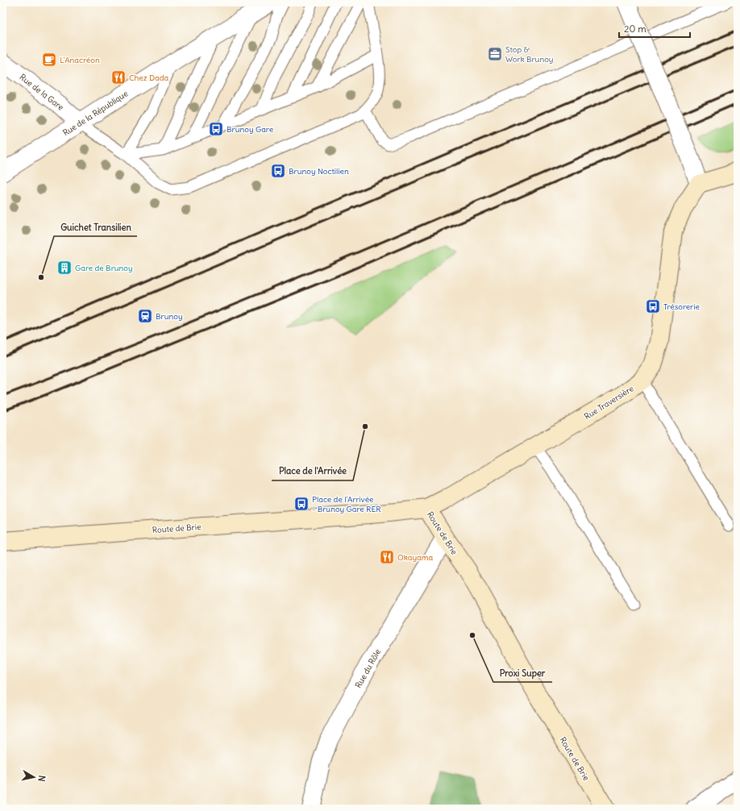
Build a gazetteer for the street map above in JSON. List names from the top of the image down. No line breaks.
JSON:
{"streets":{"street":["Rue de la Gare","Rue de la République","Rue Traversière","Route de Brie","Rue du Rôle"]},"crossings":[["Rue de la Gare","Rue de la République"],["Rue Traversière","Route de Brie"],["Route de Brie","Rue du Rôle"]],"places":{"office":["Stop & Work Brunoy"],"cafe":["L'Anacréon"],"restaurant":["Chez Dada","Okayama"],"bus stop":["Brunoy Gare","Brunoy Noctilien","Trésorerie","Place de l'Arrivée - Brunoy Gare RER"],"building":["Gare de Brunoy"],"other":["Guichet Transilien","Place de l'Arrivée","Proxi Super"],"station":["Brunoy"]},"scale_bar":"20 m","north":"right"}
